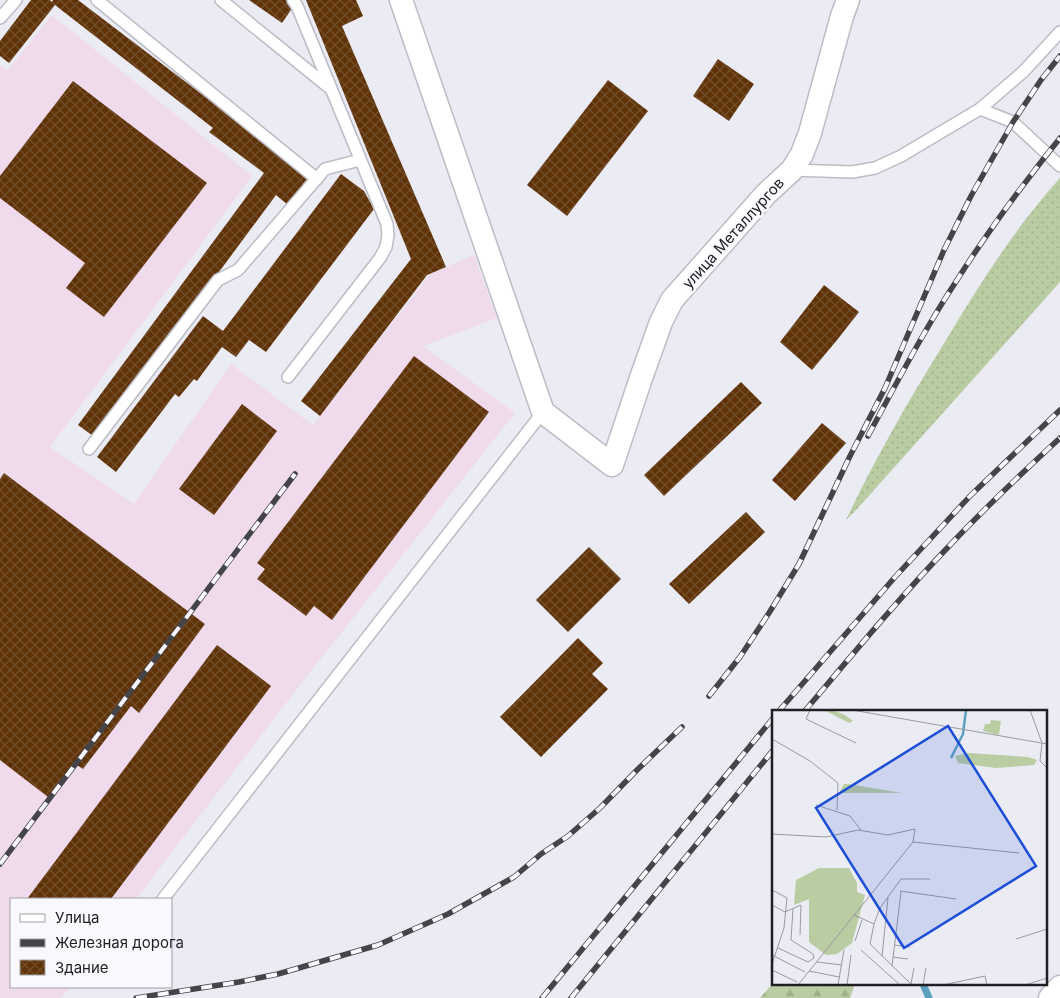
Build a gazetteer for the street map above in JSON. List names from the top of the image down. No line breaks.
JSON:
{"streets":{"street":["улица Металлургов"]},"legend":["Улица","Железная дорога","Здание"]}
